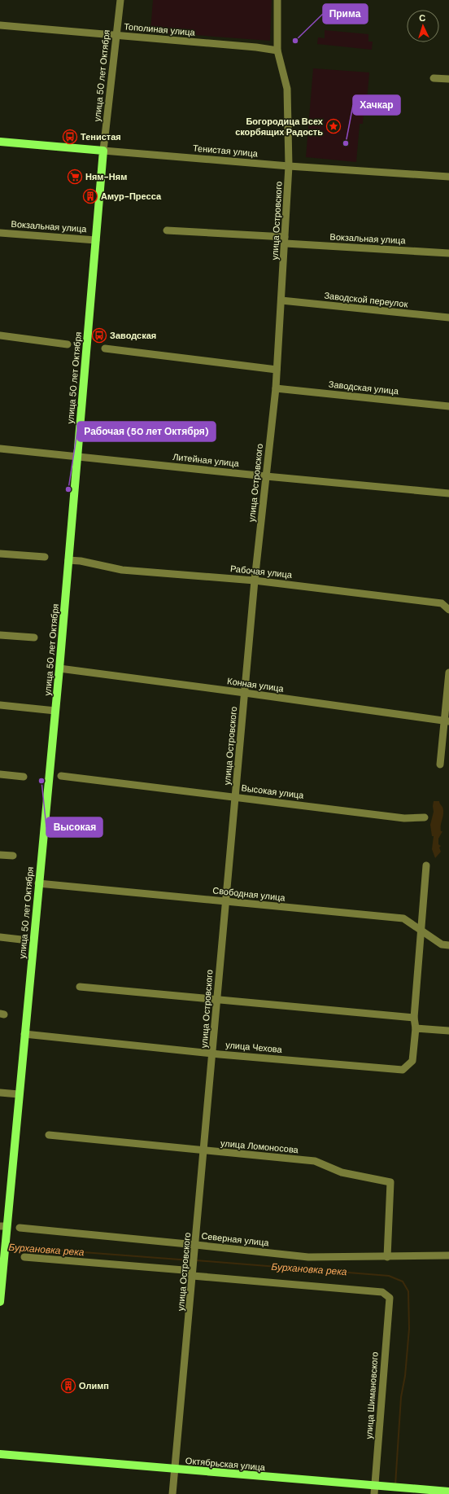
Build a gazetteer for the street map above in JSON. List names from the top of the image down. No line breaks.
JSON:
{"streets":{"main road":["улица 50 лет Октября","Тенистая улица","Октябрьская улица"],"street":["Тополиная улица","улица Островского","Вокзальная улица","Заводской переулок","Заводская улица","Литейная улица","Рабочая улица","Конная улица","Высокая улица","Свободная улица","улица Чехова","улица Ломоносова","Северная улица","улица Шимановского"]},"crossings":[["Тополиная улица","улица 50 лет Октября"],["Тополиная улица","улица Островского"],["улица 50 лет Октября","Тенистая улица"],["улица 50 лет Октября","Вокзальная улица"],["улица 50 лет Октября","Литейная улица"],["улица 50 лет Октября","Рабочая улица"],["улица 50 лет Октября","Конная улица"],["улица 50 лет Октября","Свободная улица"],["улица 50 лет Октября","улица Чехова"],["Тенистая улица","улица Островского"],["улица Островского","Вокзальная улица"],["улица Островского","Заводской переулок"],["улица Островского","Заводская улица"],["улица Островского","Литейная улица"],["улица Островского","Рабочая улица"],["улица Островского","Конная улица"],["улица Островского","Высокая улица"],["улица Островского","Свободная улица"],["улица Островского","улица Чехова"],["улица Островского","улица Ломоносова"],["улица Островского","Северная улица"],["улица Островского","улица Шимановского"],["улица Островского","Октябрьская улица"],["Свободная улица","улица Чехова"],["улица Ломоносова","Северная улица"],["улица Шимановского","Октябрьская улица"]],"water":["Бурхановка река"],"places":{"other":["Прима","Хачкар","Рабочая (50 лет Октября)","Высокая"],"place":["Богородица Всех скорбящих Радость"],"bus stop":["Тенистая","Заводская"],"supermarket":["Ням-Ням"],"building":["Амур-Пресса","Олимп"]},"north":"top"}
